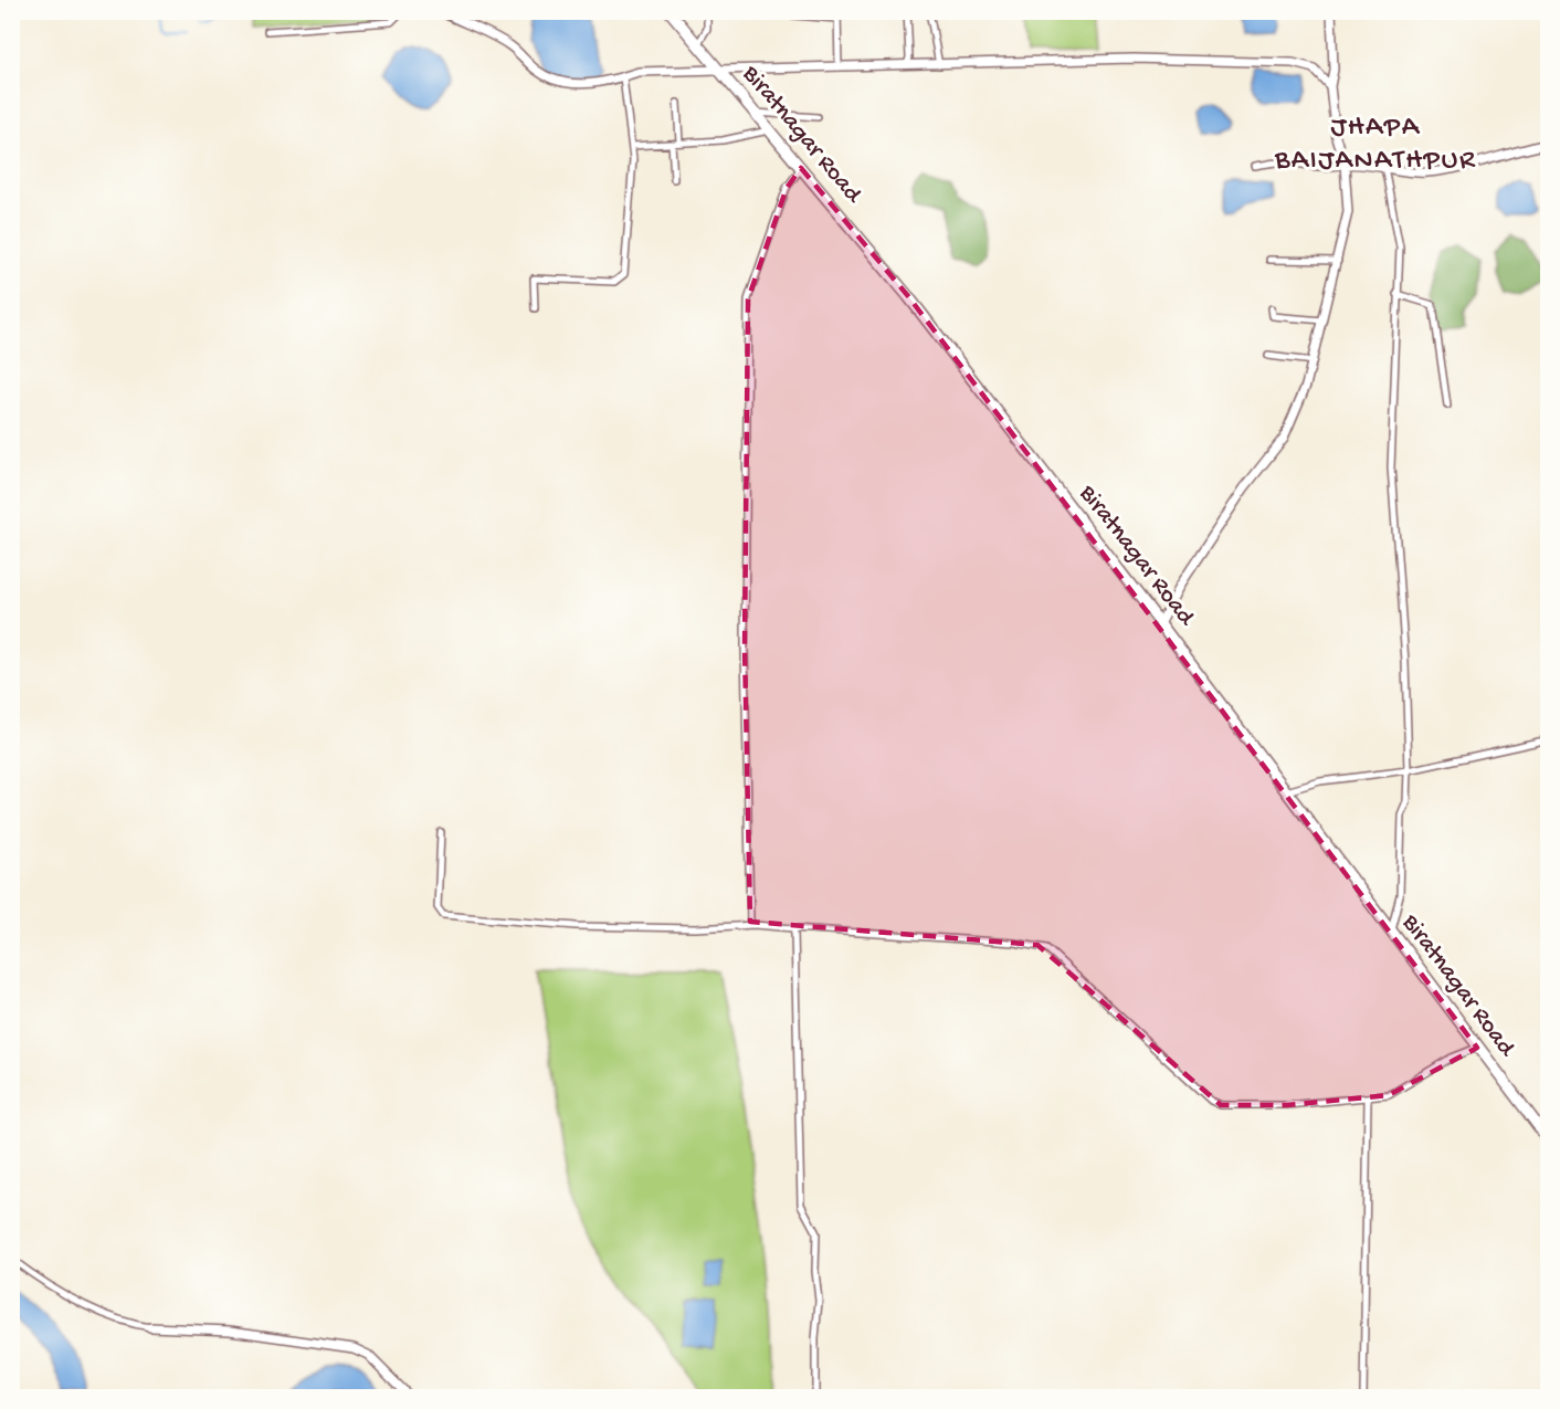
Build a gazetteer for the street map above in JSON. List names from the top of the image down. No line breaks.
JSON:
{"streets":{"main road":["Biratnagar Road"]},"districts":["JHAPA BAIJANATHPUR"]}
